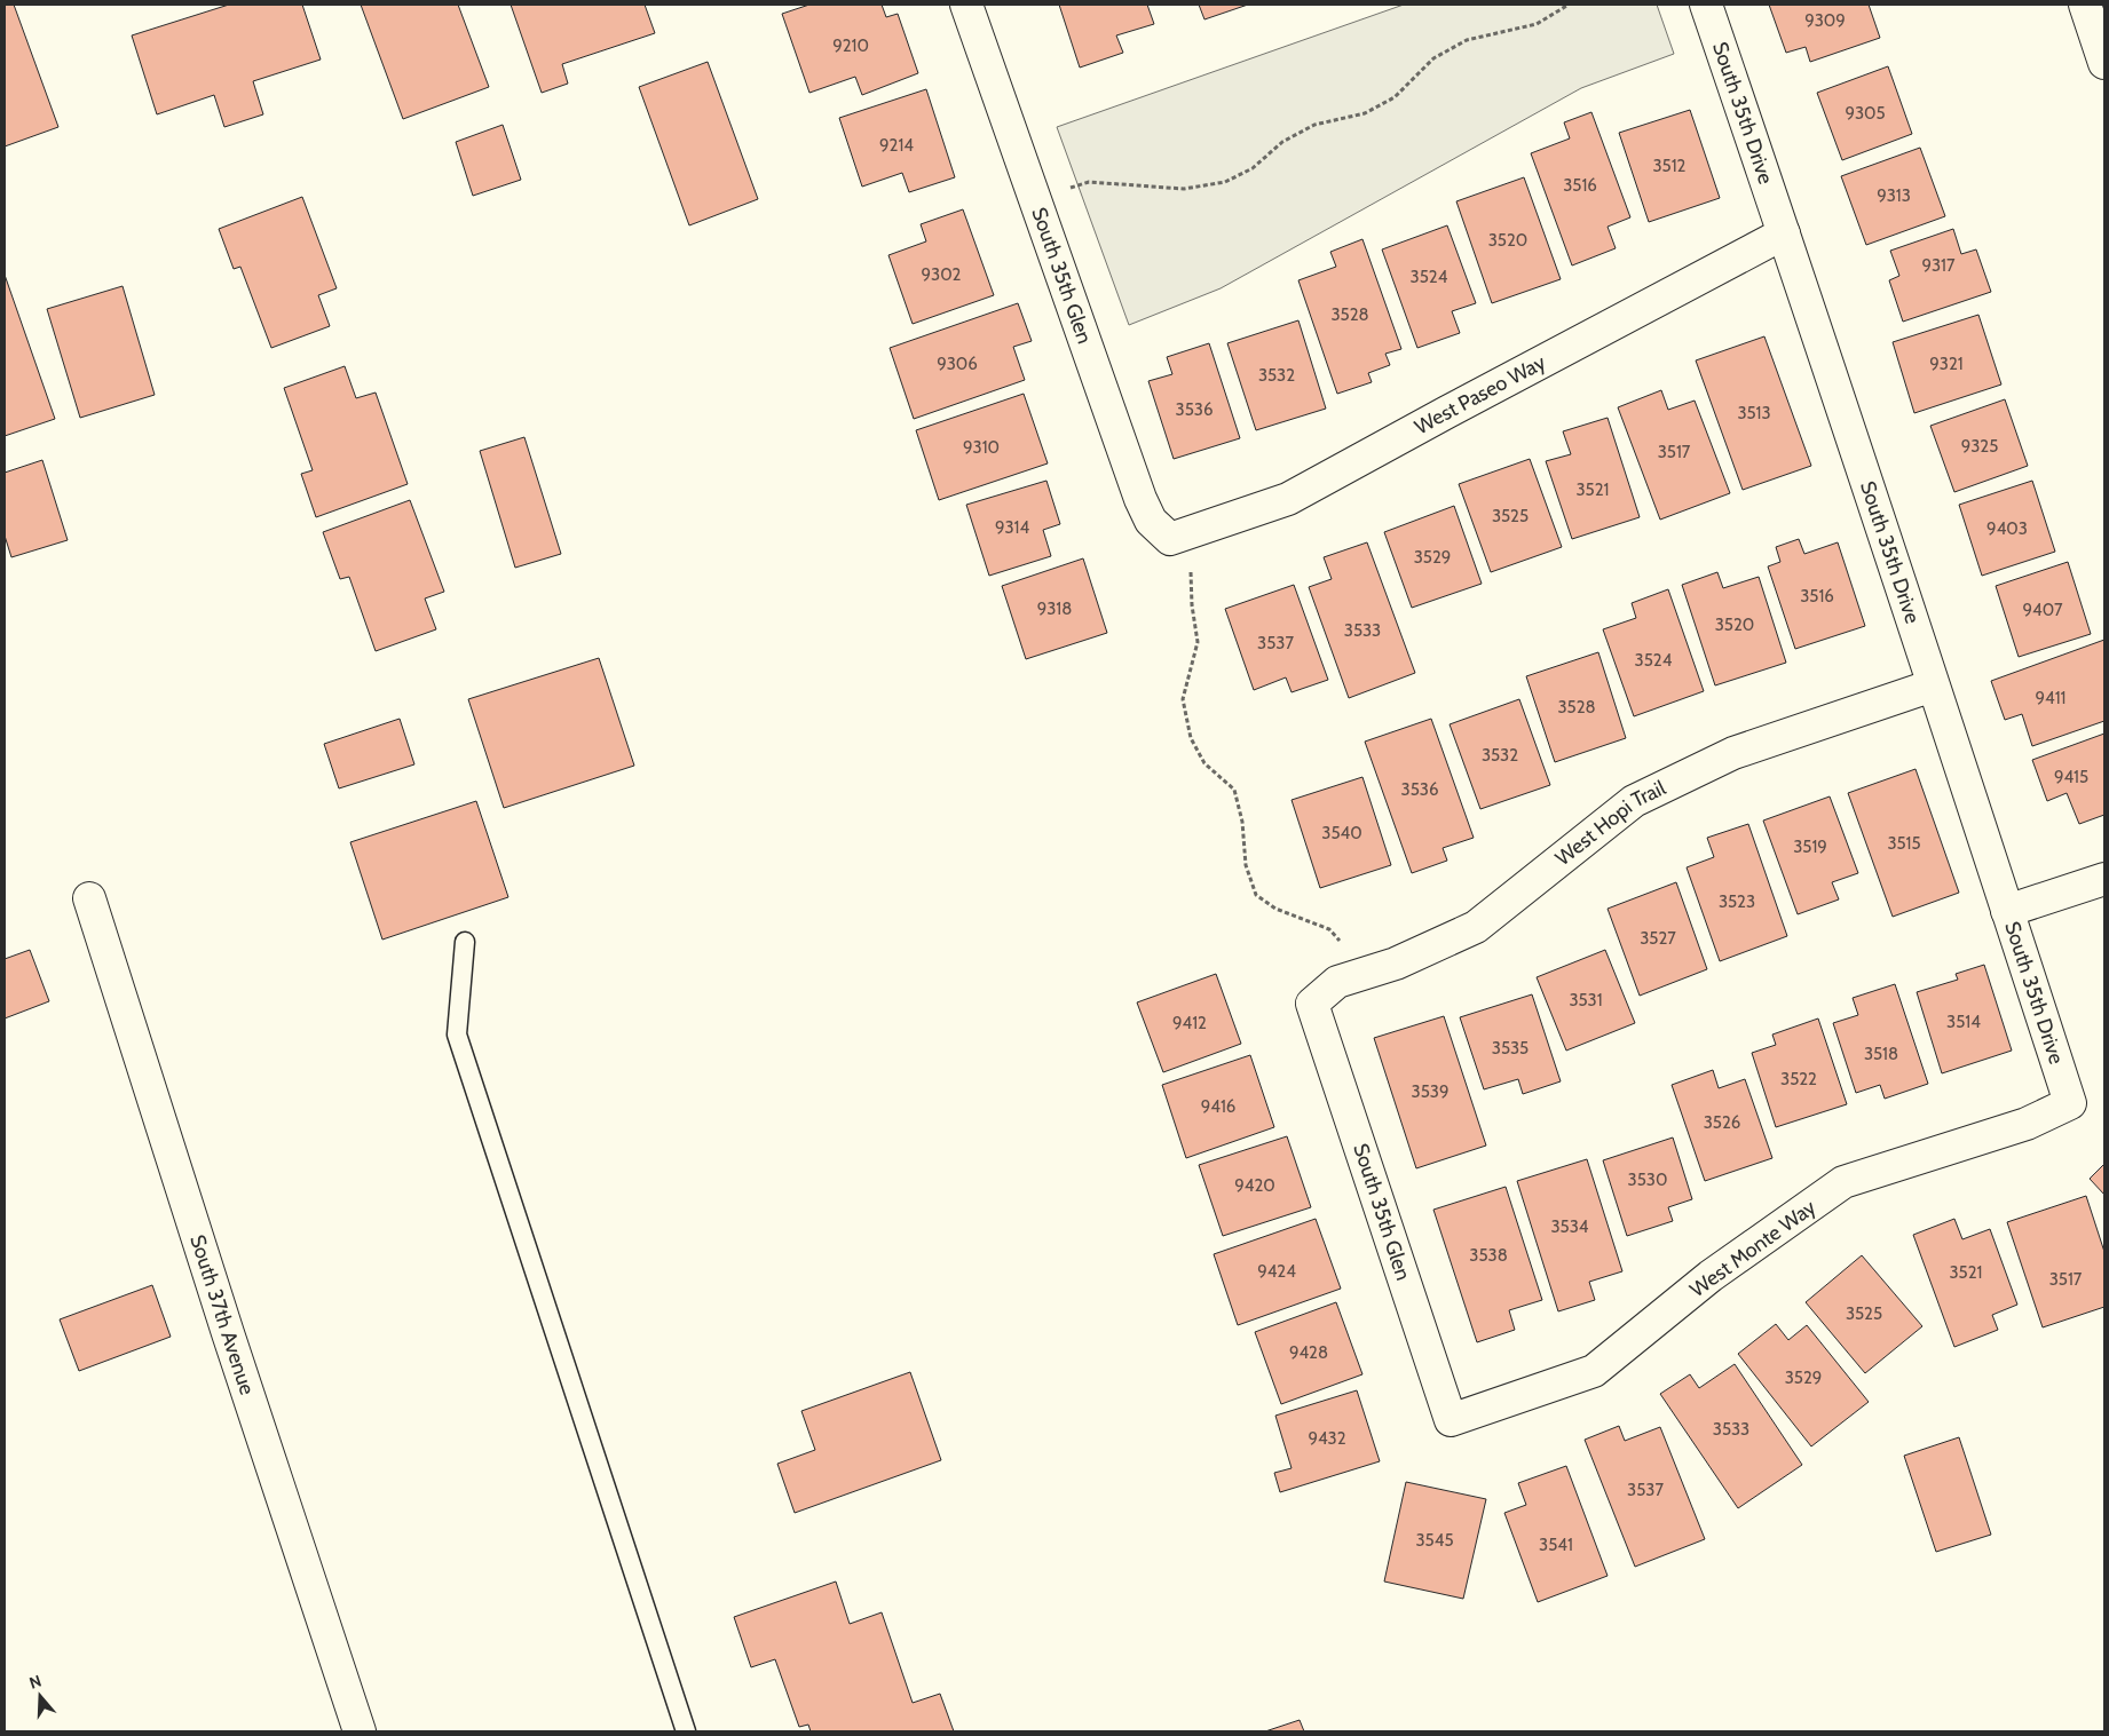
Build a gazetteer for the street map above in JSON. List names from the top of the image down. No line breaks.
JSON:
{"streets":{"street":["South 35th Drive","South 35th Glen","West Paseo Way","West Hopi Trail","West Monte Way","South 37th Avenue"]},"crossings":[["South 35th Drive","West Paseo Way"],["South 35th Drive","West Hopi Trail"],["South 35th Drive","West Monte Way"],["South 35th Glen","West Paseo Way"],["South 35th Glen","West Hopi Trail"],["South 35th Glen","West Monte Way"]],"house_numbers":["9309","9210","9305","9214","3512","3516","9313","3520","9317","9302","3524","3528","9306","9321","3532","3536","3513","9325","9310","3517","3521","3525","9314","9403","3529","3516","9318","9407","3520","3533","3537","3524","9411","3528","3532","9415","3536","3540","3515","3519","3523","3527","3531","3514","9412","3535","3518","3522","3539","9416","3526","3530","9420","3534","3538","9424","3521","3517","3525","9428","3529","3533","9432","3537","3545","3541"],"north":"top"}
